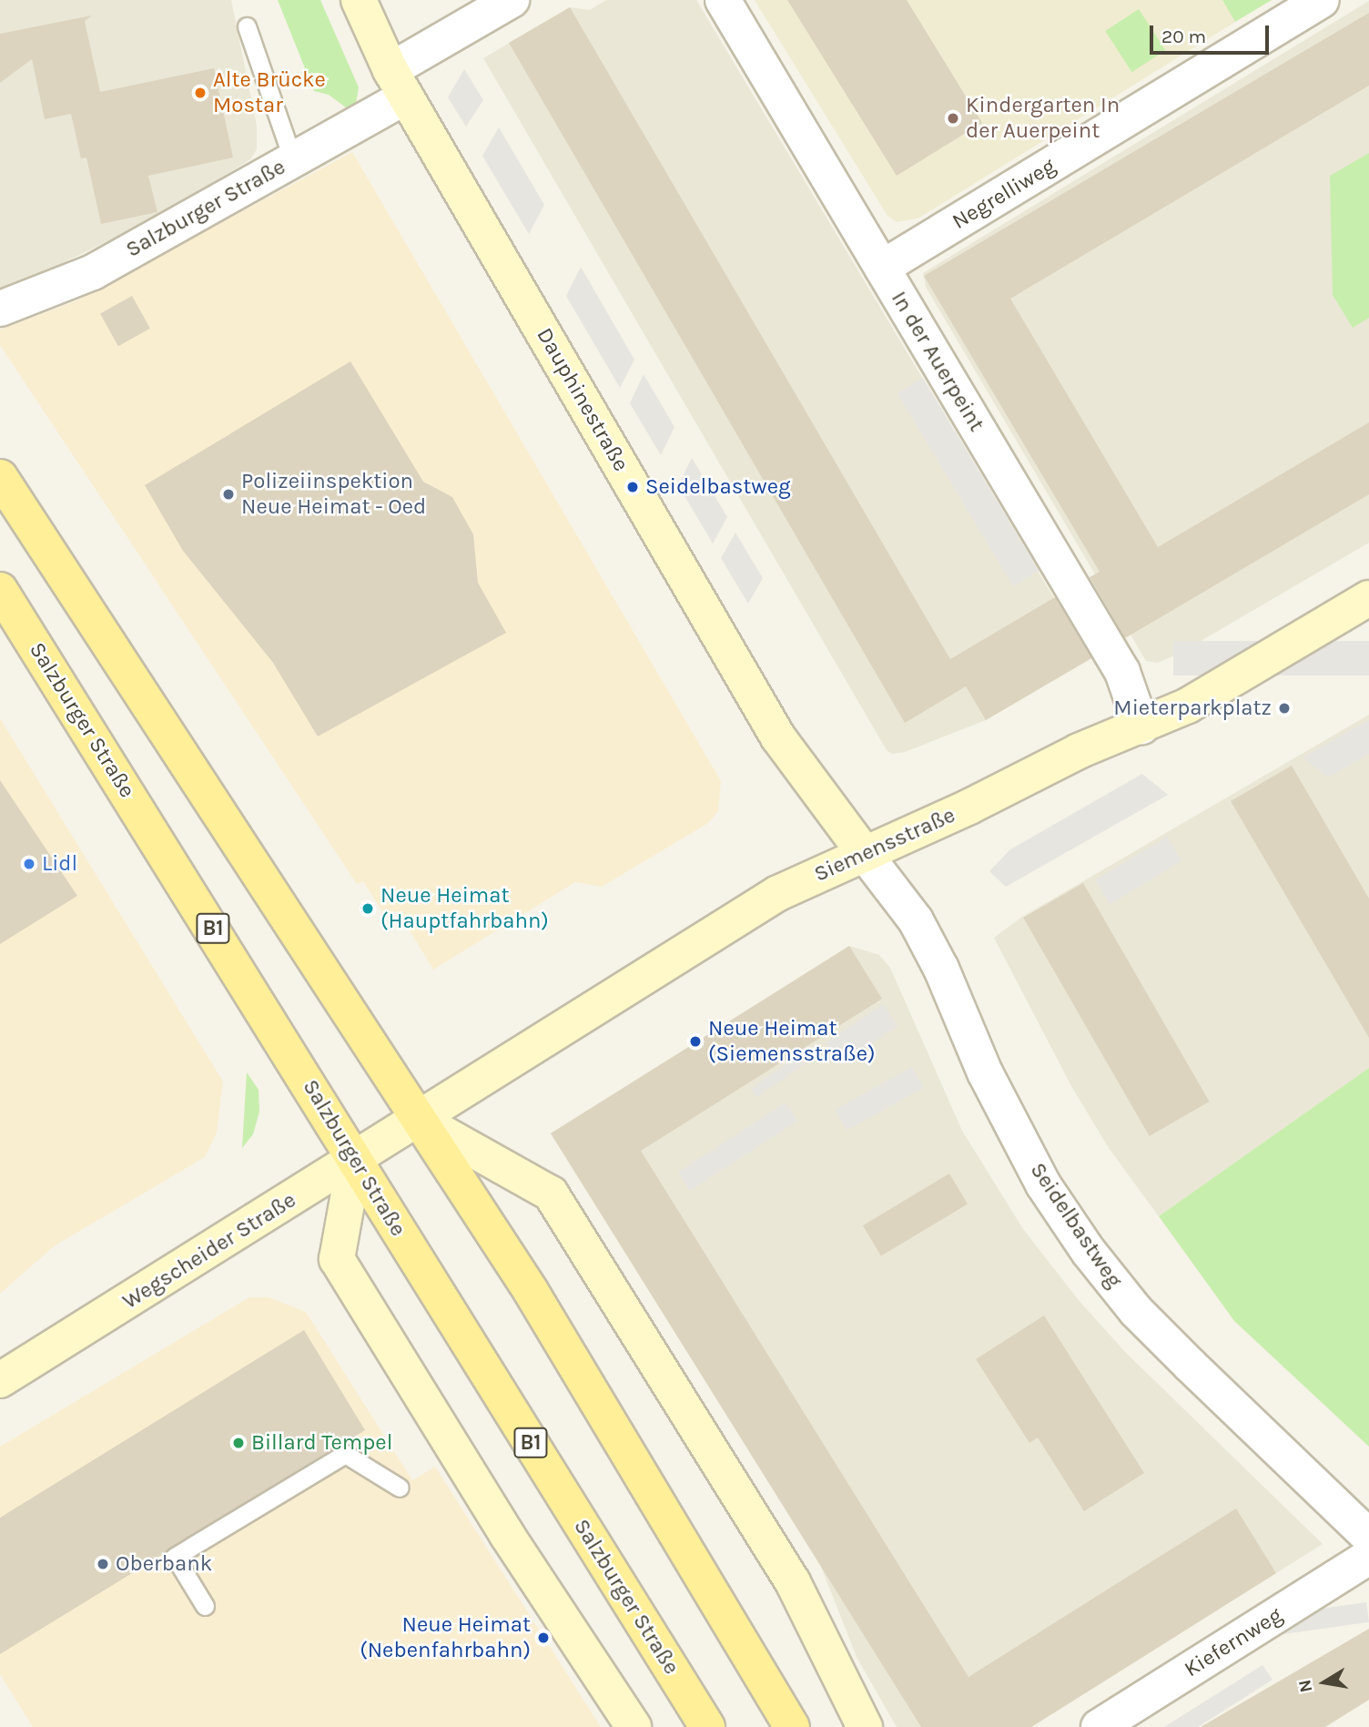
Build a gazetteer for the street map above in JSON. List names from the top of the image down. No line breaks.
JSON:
{"streets":{"main road":["Salzburger Straße","B1"],"street":["Negrelliweg","In der Auerpeint","Dauphinestraße","Siemensstraße","Seidelbastweg","Wegscheider Straße","Kiefernweg"]},"crossings":[["Negrelliweg","In der Auerpeint"],["Salzburger Straße","Dauphinestraße"],["Salzburger Straße","Wegscheider Straße"],["In der Auerpeint","Siemensstraße"],["Dauphinestraße","Siemensstraße"],["Dauphinestraße","Seidelbastweg"],["Siemensstraße","Seidelbastweg"],["Siemensstraße","Wegscheider Straße"]],"places":["Alte Brücke Mostar","Kindergarten In der Auerpeint","Seidelbastweg","Polizeiinspektion Neue Heimat - Oed","Mieterparkplatz","Lidl","Neue Heimat (Hauptfahrbahn)","Neue Heimat (Siemensstraße)","Billard Tempel","Oberbank","Neue Heimat (Nebenfahrbahn)"],"scale_bar":"20 m","north":"left"}
